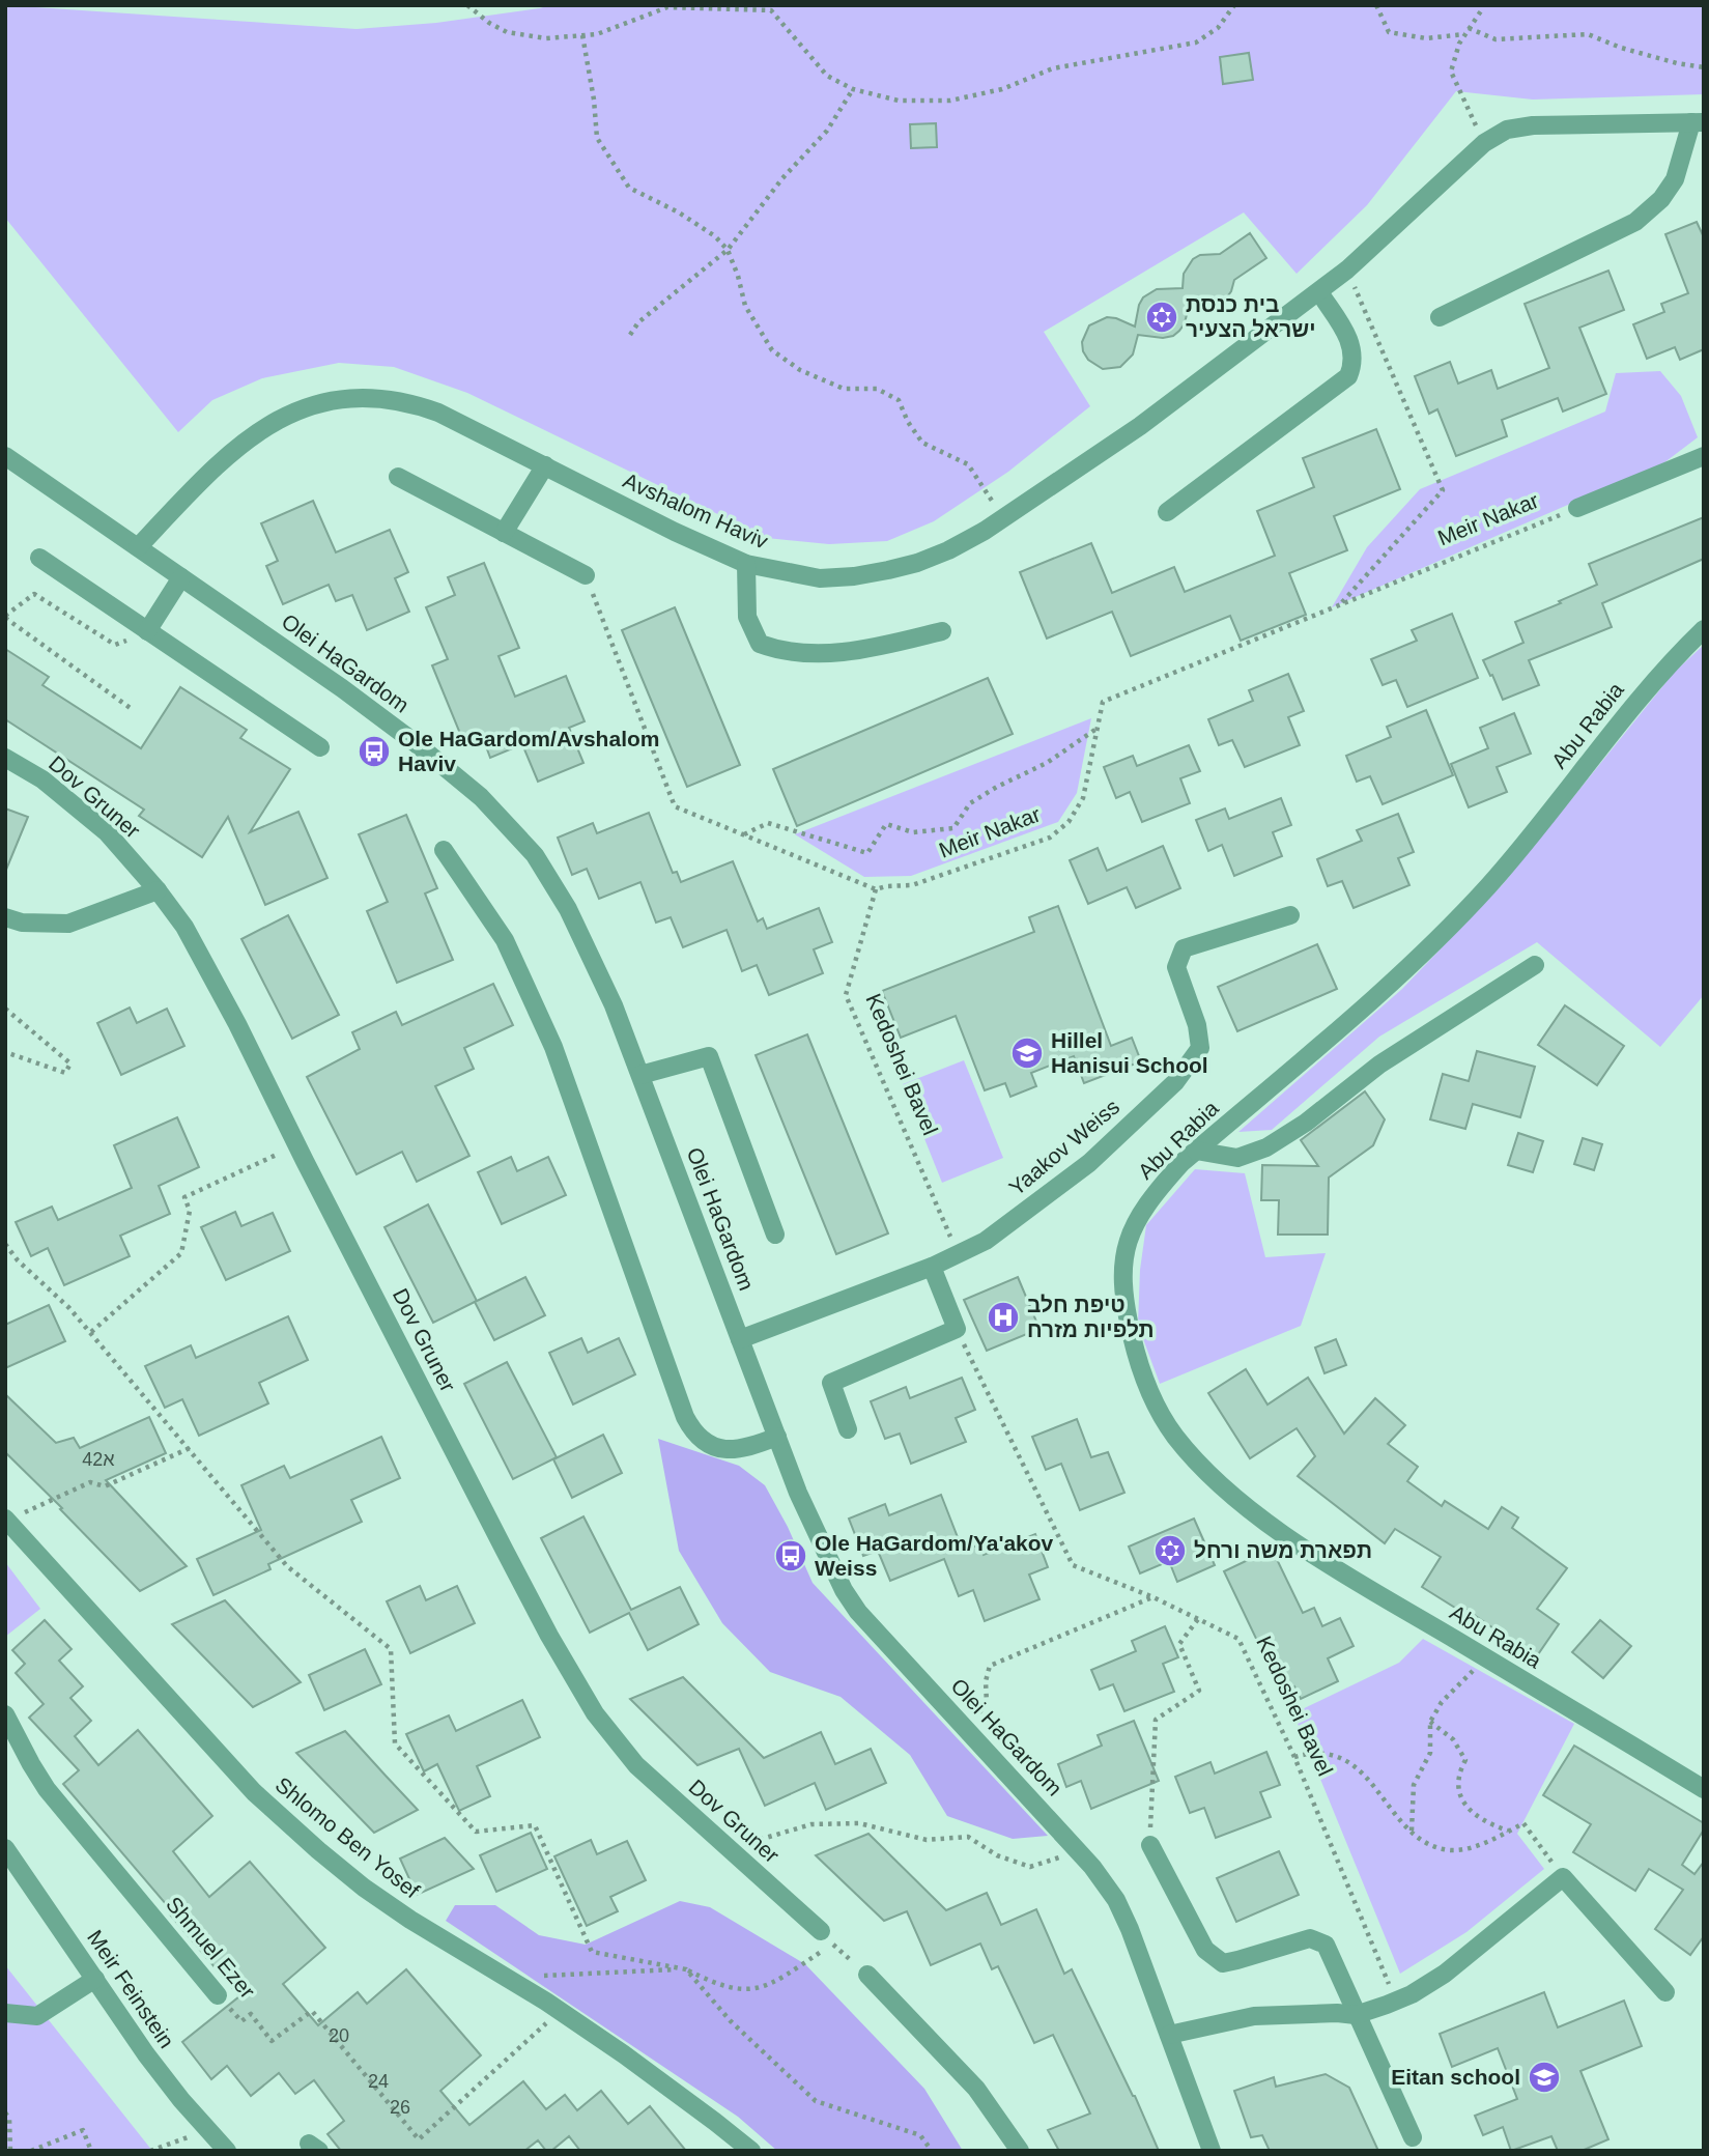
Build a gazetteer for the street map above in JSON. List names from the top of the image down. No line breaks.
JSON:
{"streets":{"street":["Avshalom Haviv","Olei HaGardom","Abu Rabia","Dov Gruner","Yaakov Weiss","Shlomo Ben Yosef","Shmuel Ezer","Meir Feinstein"],"path":["Meir Nakar","Kedoshei Bavel"]},"crossings":[["Avshalom Haviv","Olei HaGardom"],["Meir Nakar","Kedoshei Bavel"],["Olei HaGardom","Yaakov Weiss"],["Kedoshei Bavel","Yaakov Weiss"],["Shlomo Ben Yosef","Shmuel Ezer"]],"places":{"synagogue":["בית כנסת ישראל הצעיר","תפארת משה ורחל"],"bus stop":["Ole HaGardom/Avshalom Haviv","Ole HaGardom/Ya'akov Weiss"],"school or university":["Hillel Hanisui School","Eitan school"],"hospital":["טיפת חלב תלפיות מזרח"]},"house_numbers":["42א","20","24","26"]}
